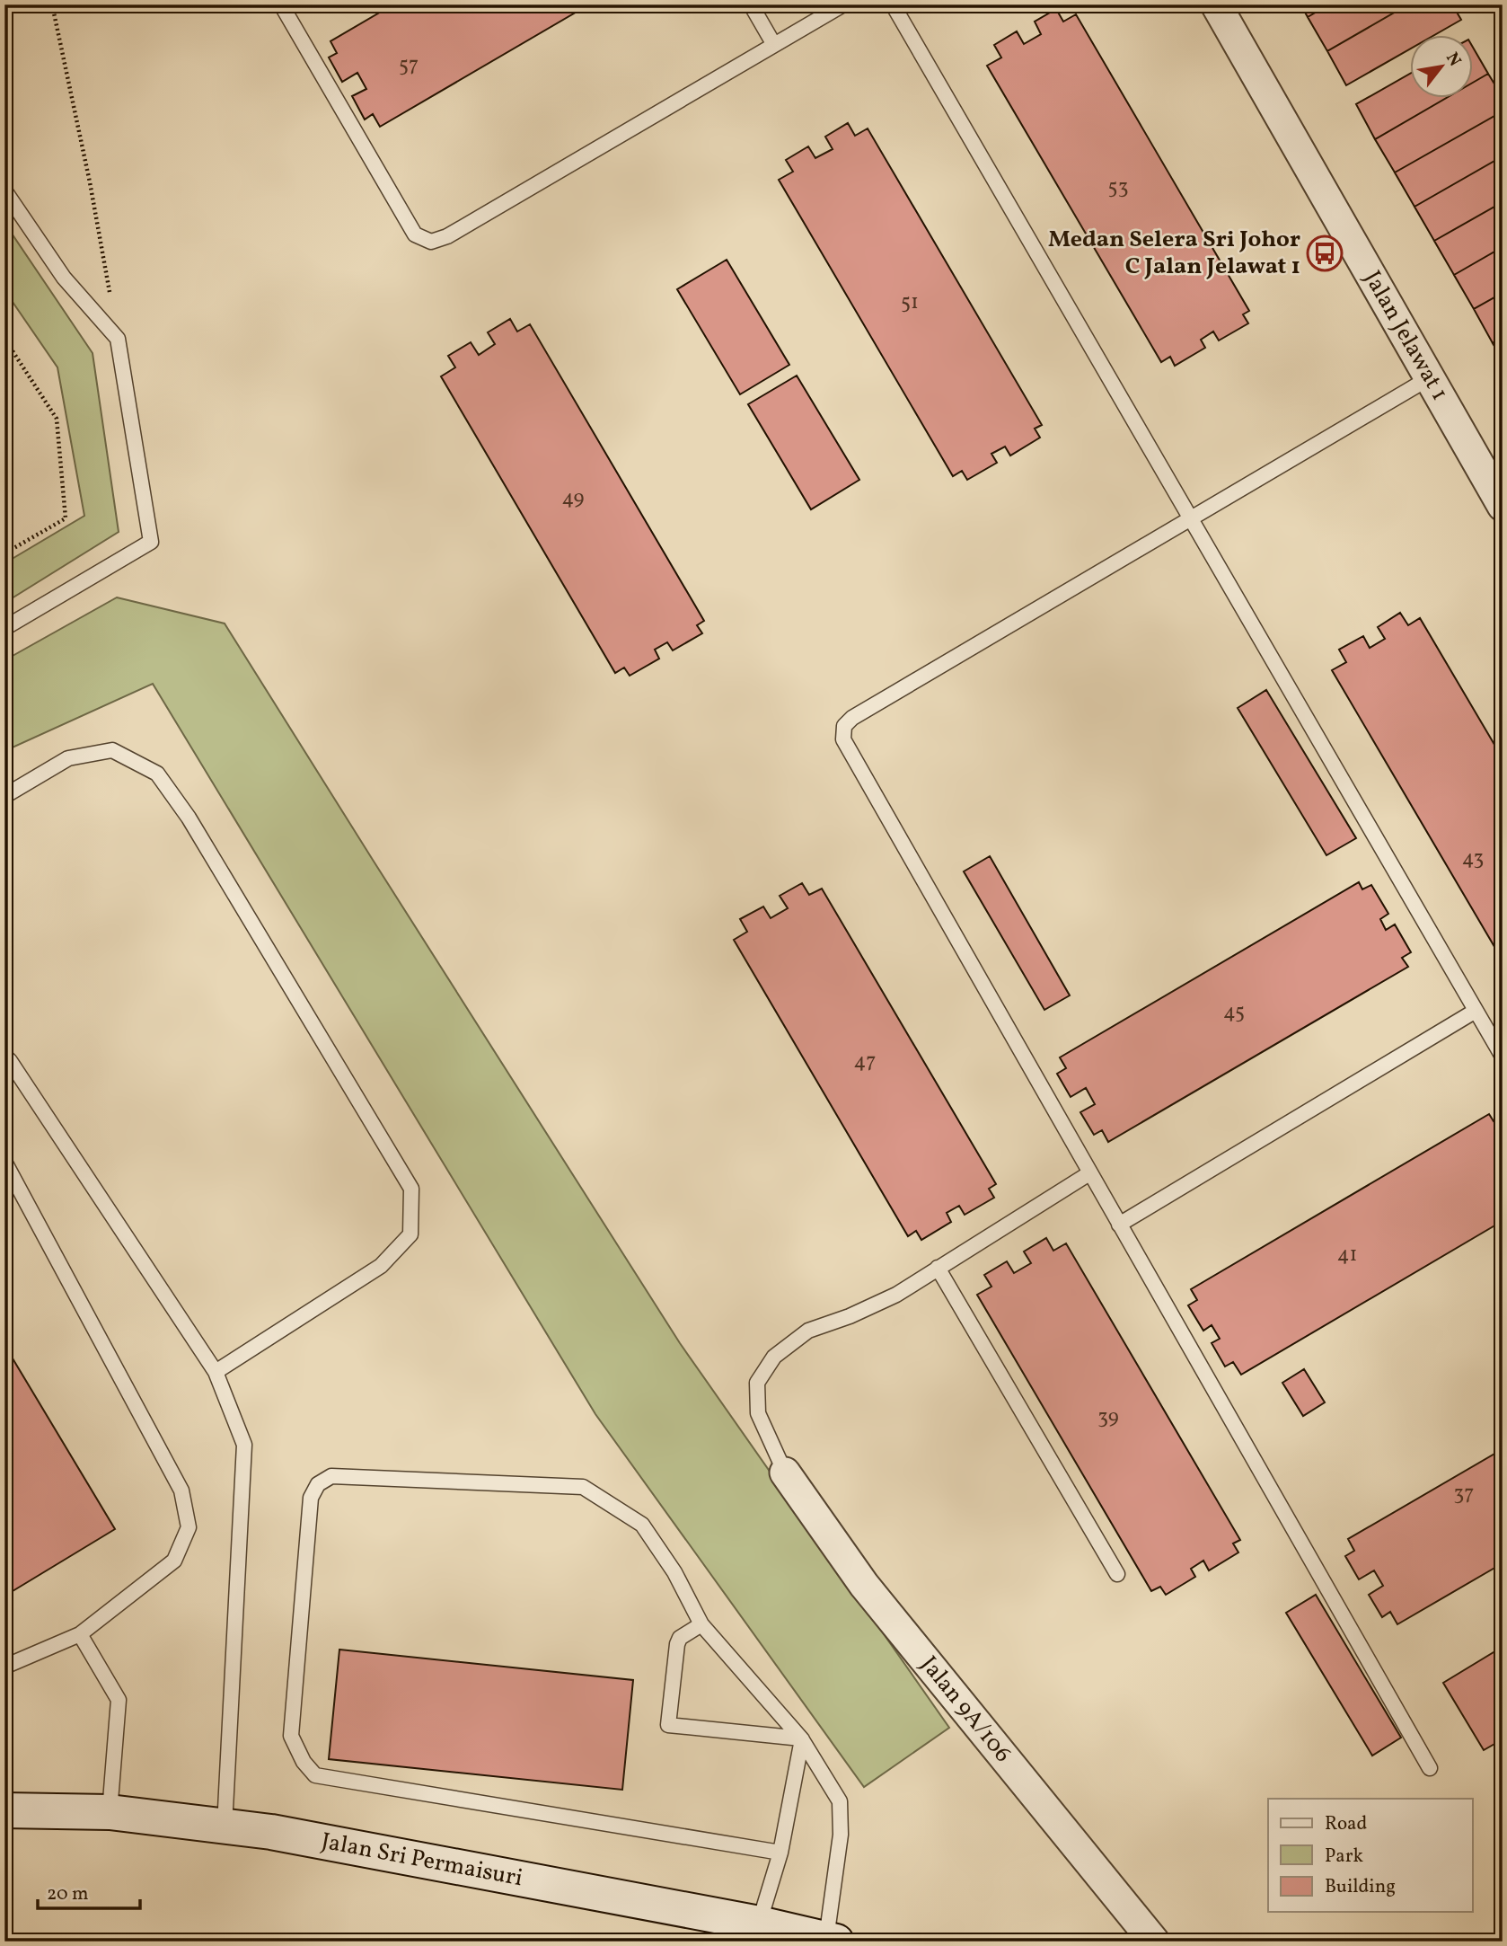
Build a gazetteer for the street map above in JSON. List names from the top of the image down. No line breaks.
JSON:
{"streets":{"street":["Jalan Jelawat 1","Jalan 9A/106","Jalan Sri Permaisuri"]},"places":{"bus stop":["Medan Selera Sri Johor C Jalan Jelawat 1"]},"house_numbers":["57","53","51","49","43","45","47","41","39","37"],"legend":["Road","Park","Building"],"scale_bar":"20 m","north":"top right"}
